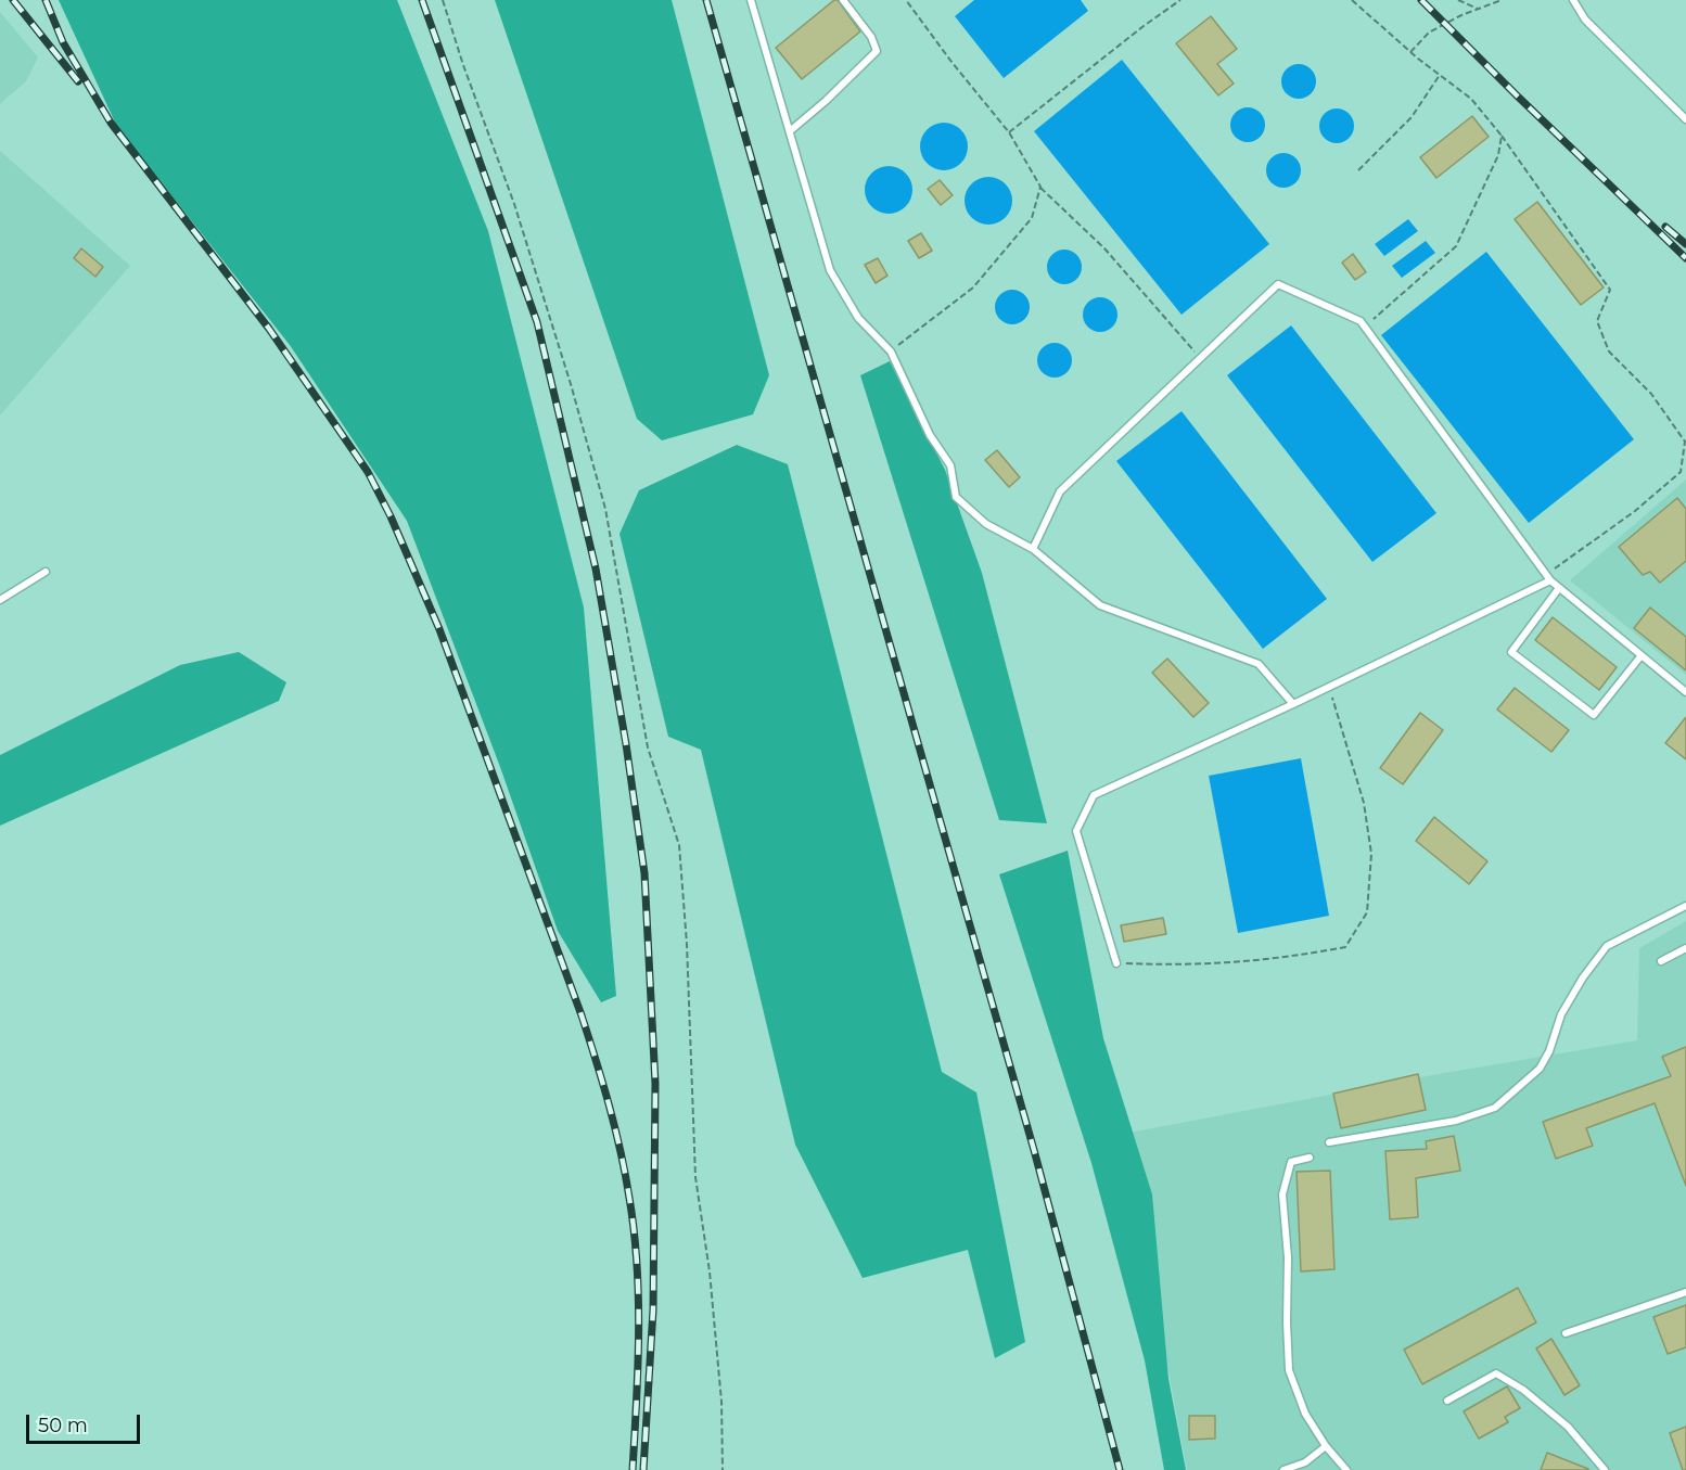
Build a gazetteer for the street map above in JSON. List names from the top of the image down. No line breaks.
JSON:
{"scale_bar":"50 m"}
